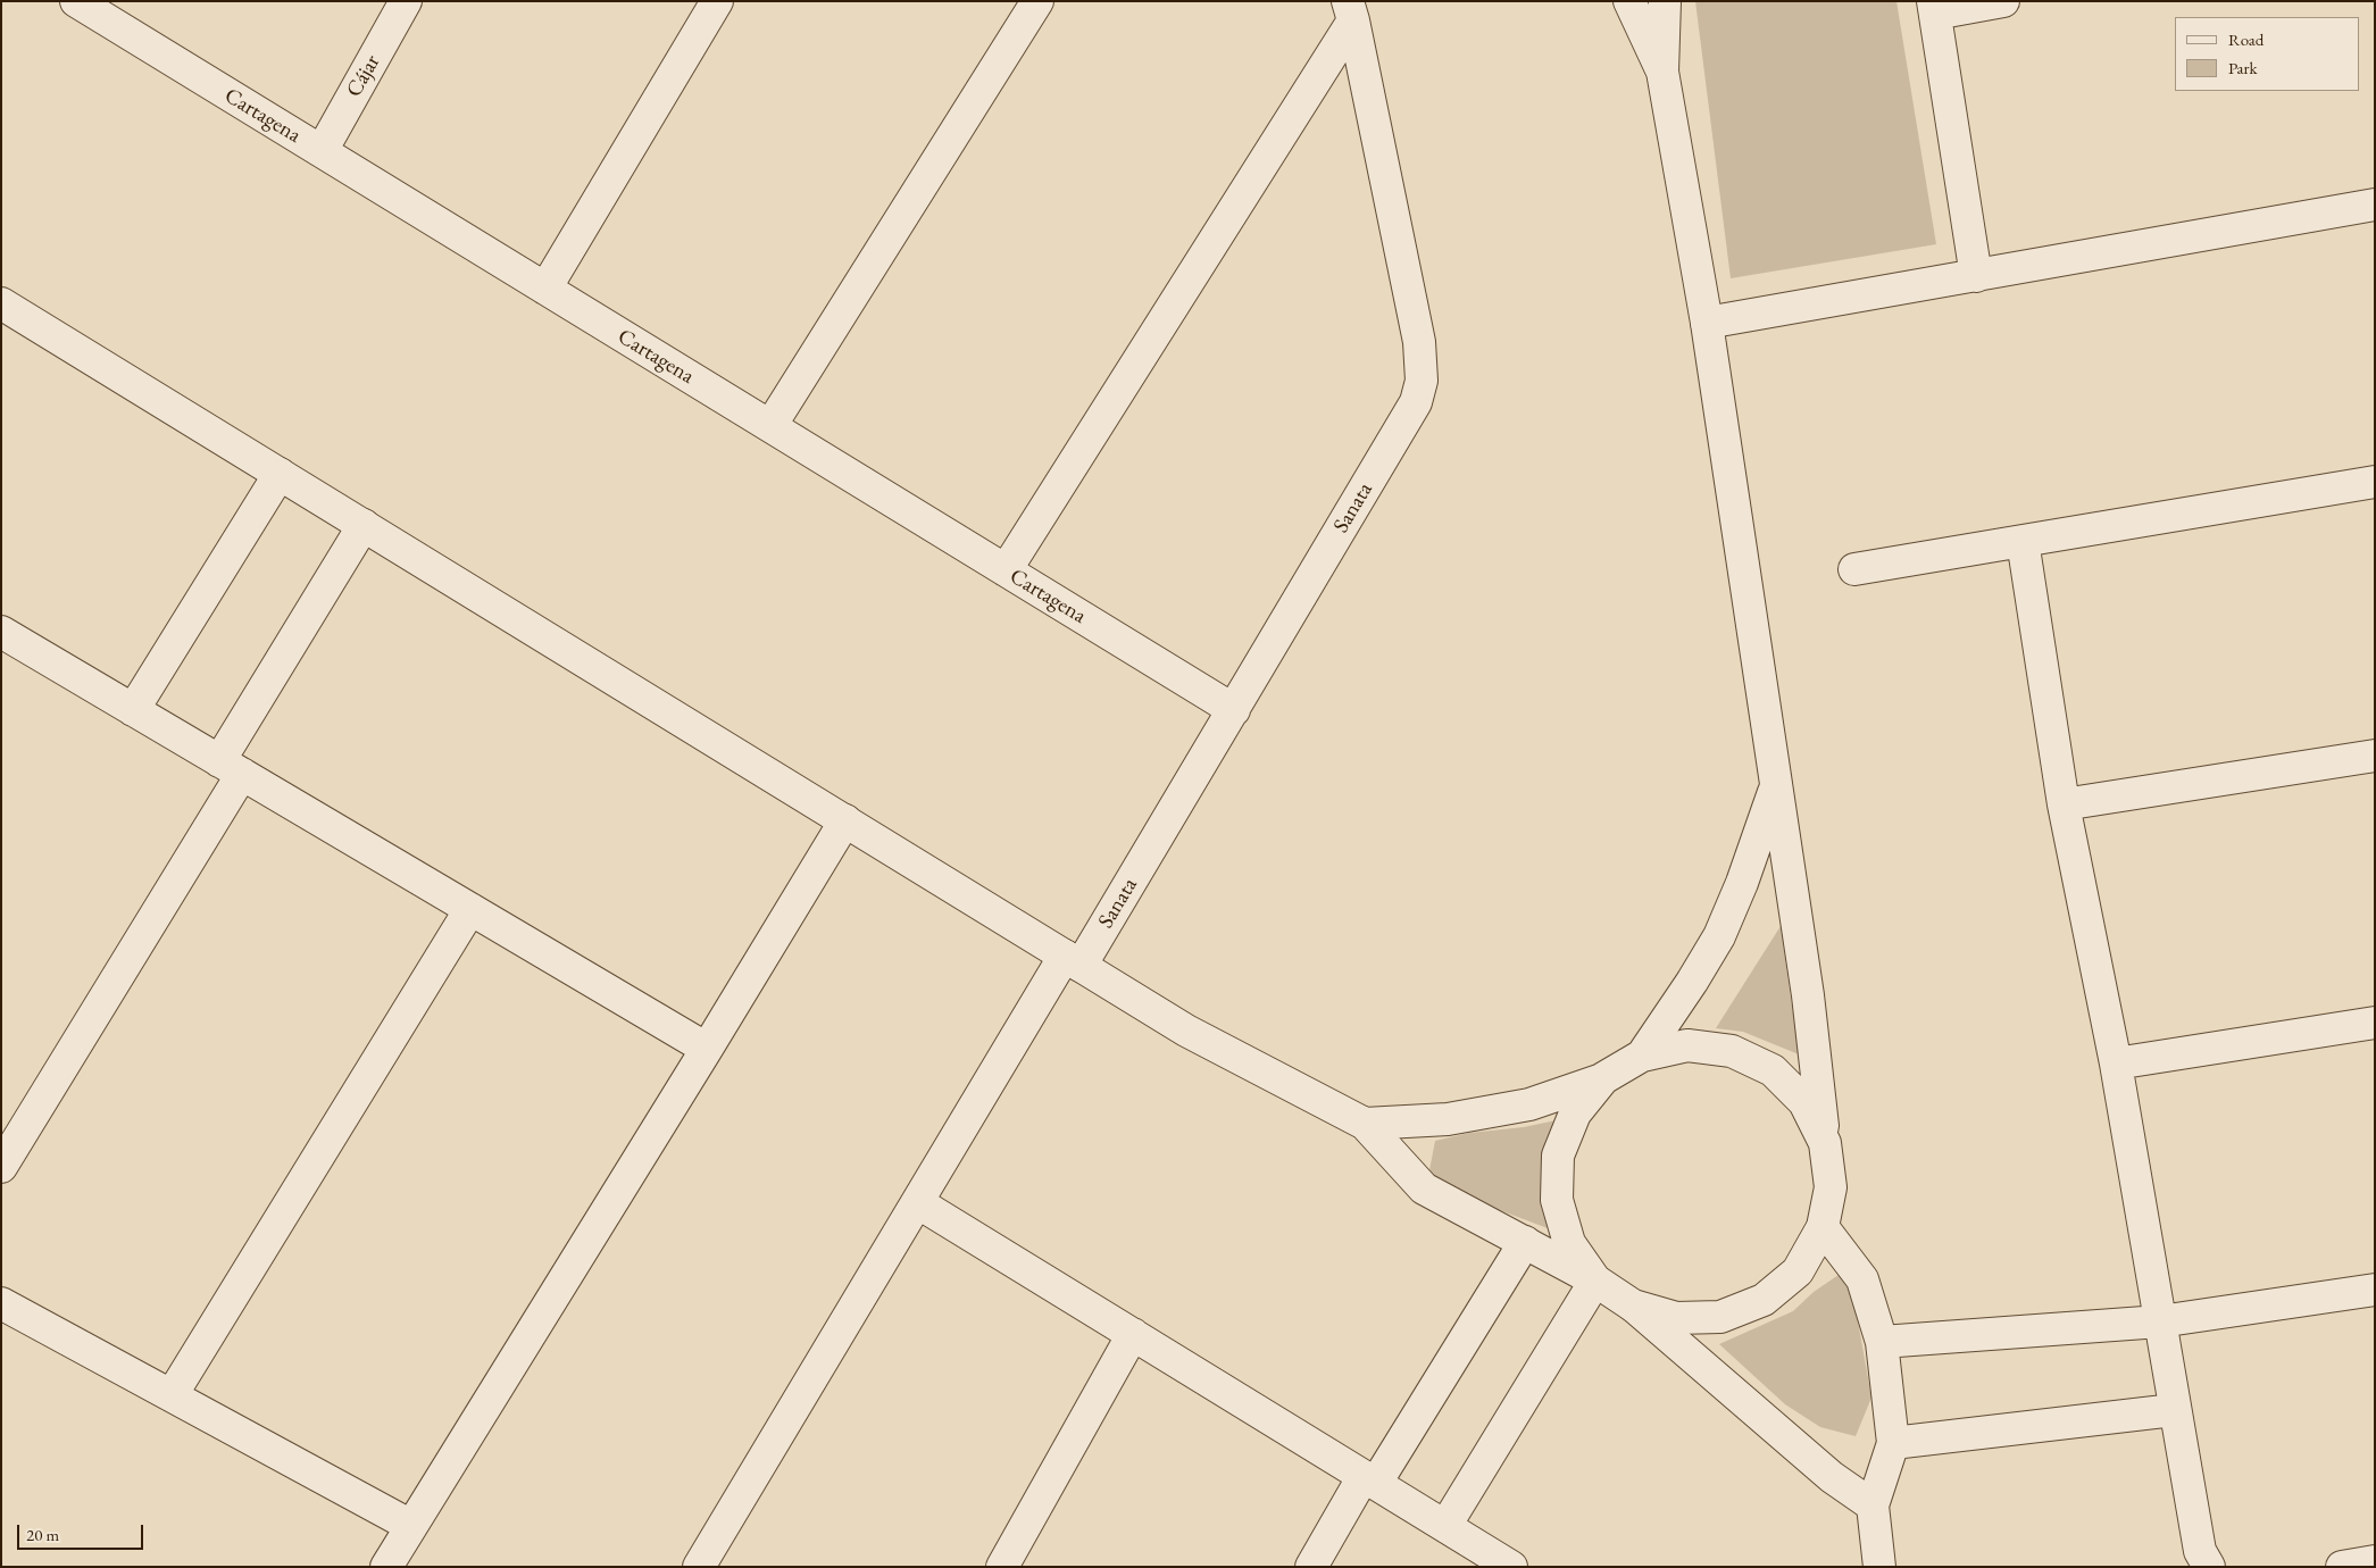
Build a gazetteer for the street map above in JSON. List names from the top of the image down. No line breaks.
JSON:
{"streets":{"street":["Cájar","Cartagena","Sanata"]},"crossings":[["Cájar","Cartagena"],["Cartagena","Sanata"]],"legend":["Road","Park"],"scale_bar":"20 m"}
